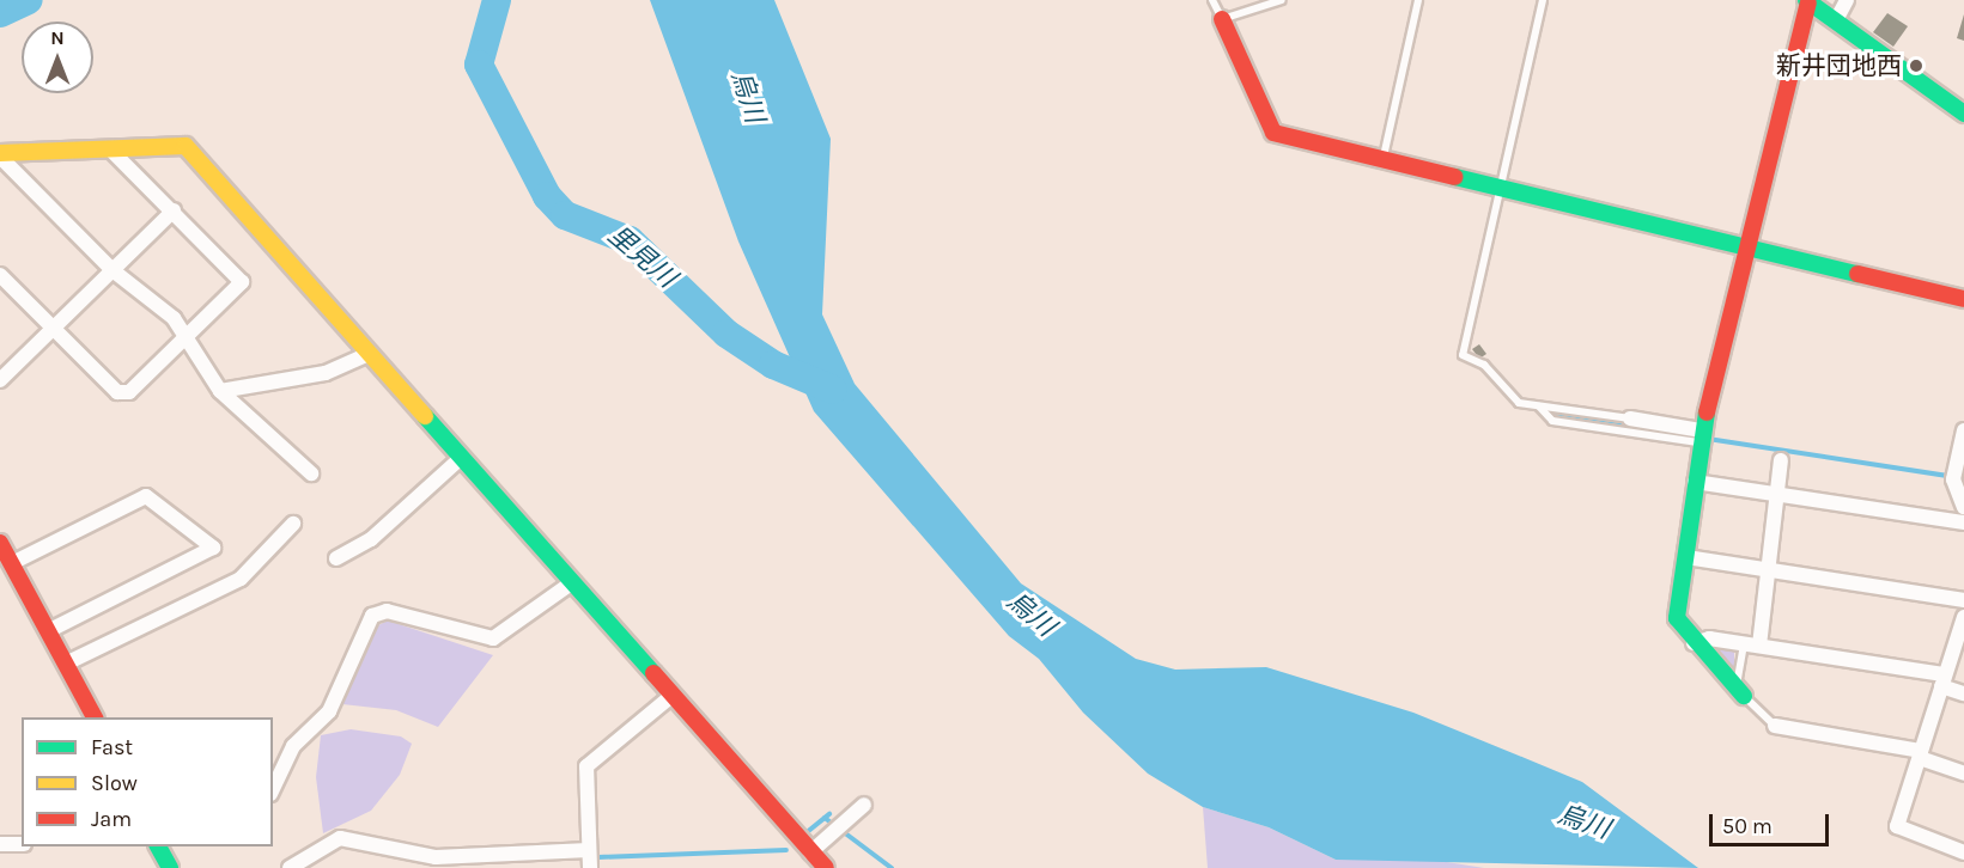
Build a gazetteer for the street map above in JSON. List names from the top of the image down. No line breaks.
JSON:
{"water":["烏川","里見川"],"places":["新井団地西"],"legend":["Fast","Slow","Jam"],"scale_bar":"50 m","north":"top"}
